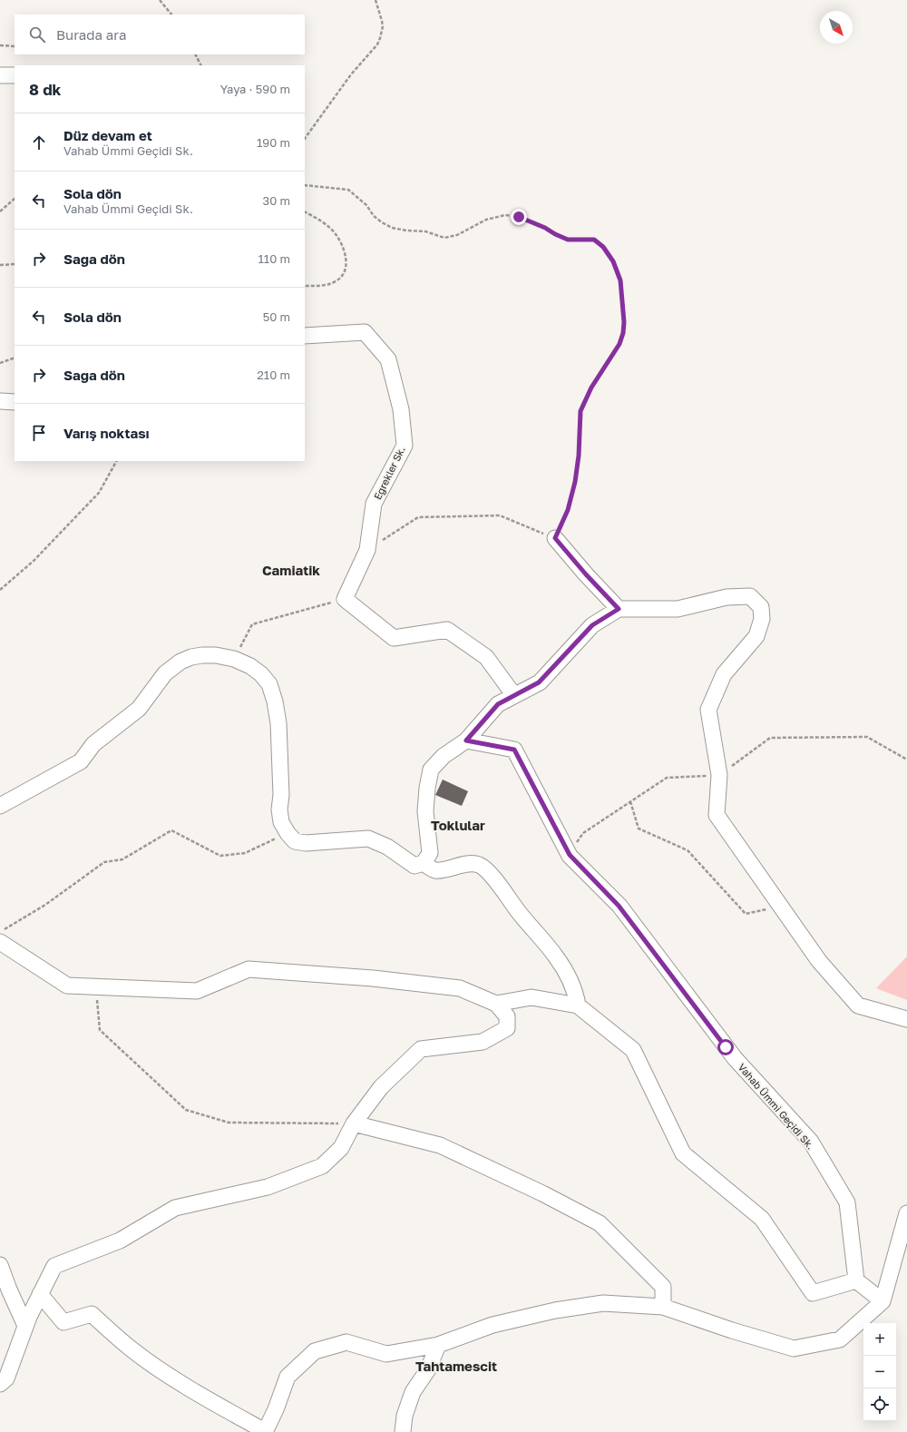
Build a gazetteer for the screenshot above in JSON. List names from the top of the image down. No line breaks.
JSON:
{"streets":{"street":["Eğrekler Sk.","Vahab Ümmi Geçidi Sk."]},"districts":["Camiatik","Toklular","Tahtamescit"],"north":"bottom right","page":{"search":"Burada ara","heading":["8 dk","Yaya · 590 m"],"list":[["Düz devam et","Vahab Ümmi Geçidi Sk.","190 m"],["Sola dön","Vahab Ümmi Geçidi Sk.","30 m"],["Sağa dön","110 m"],["Sola dön","50 m"],["Sağa dön","210 m"],"Varış noktası"],"map_buttons":["+","−"]}}
